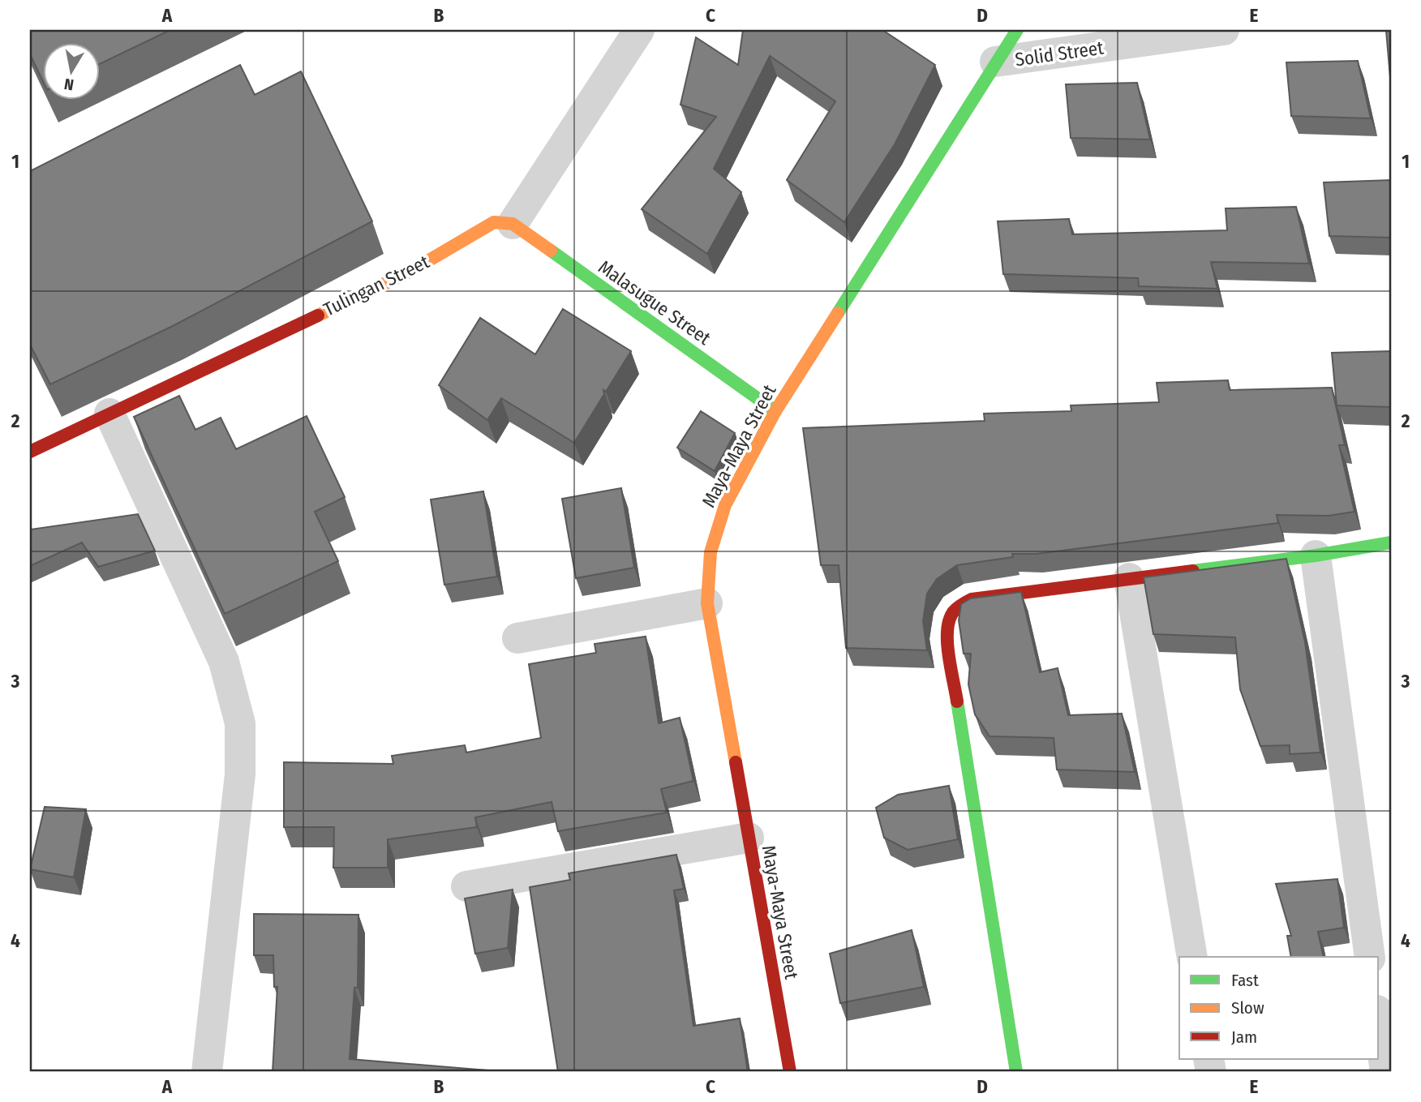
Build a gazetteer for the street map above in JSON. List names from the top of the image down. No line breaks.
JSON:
{"streets":{"street":["Solid Street","Tulingan Street","Malasugue Street","Maya-Maya Street"]},"crossings":[["Solid Street","Maya-Maya Street"],["Tulingan Street","Malasugue Street"],["Malasugue Street","Maya-Maya Street"]],"legend":["Fast","Slow","Jam"],"north":"bottom","grid":{"columns":["A","B","C","D","E"],"rows":["1","2","3","4"]}}
